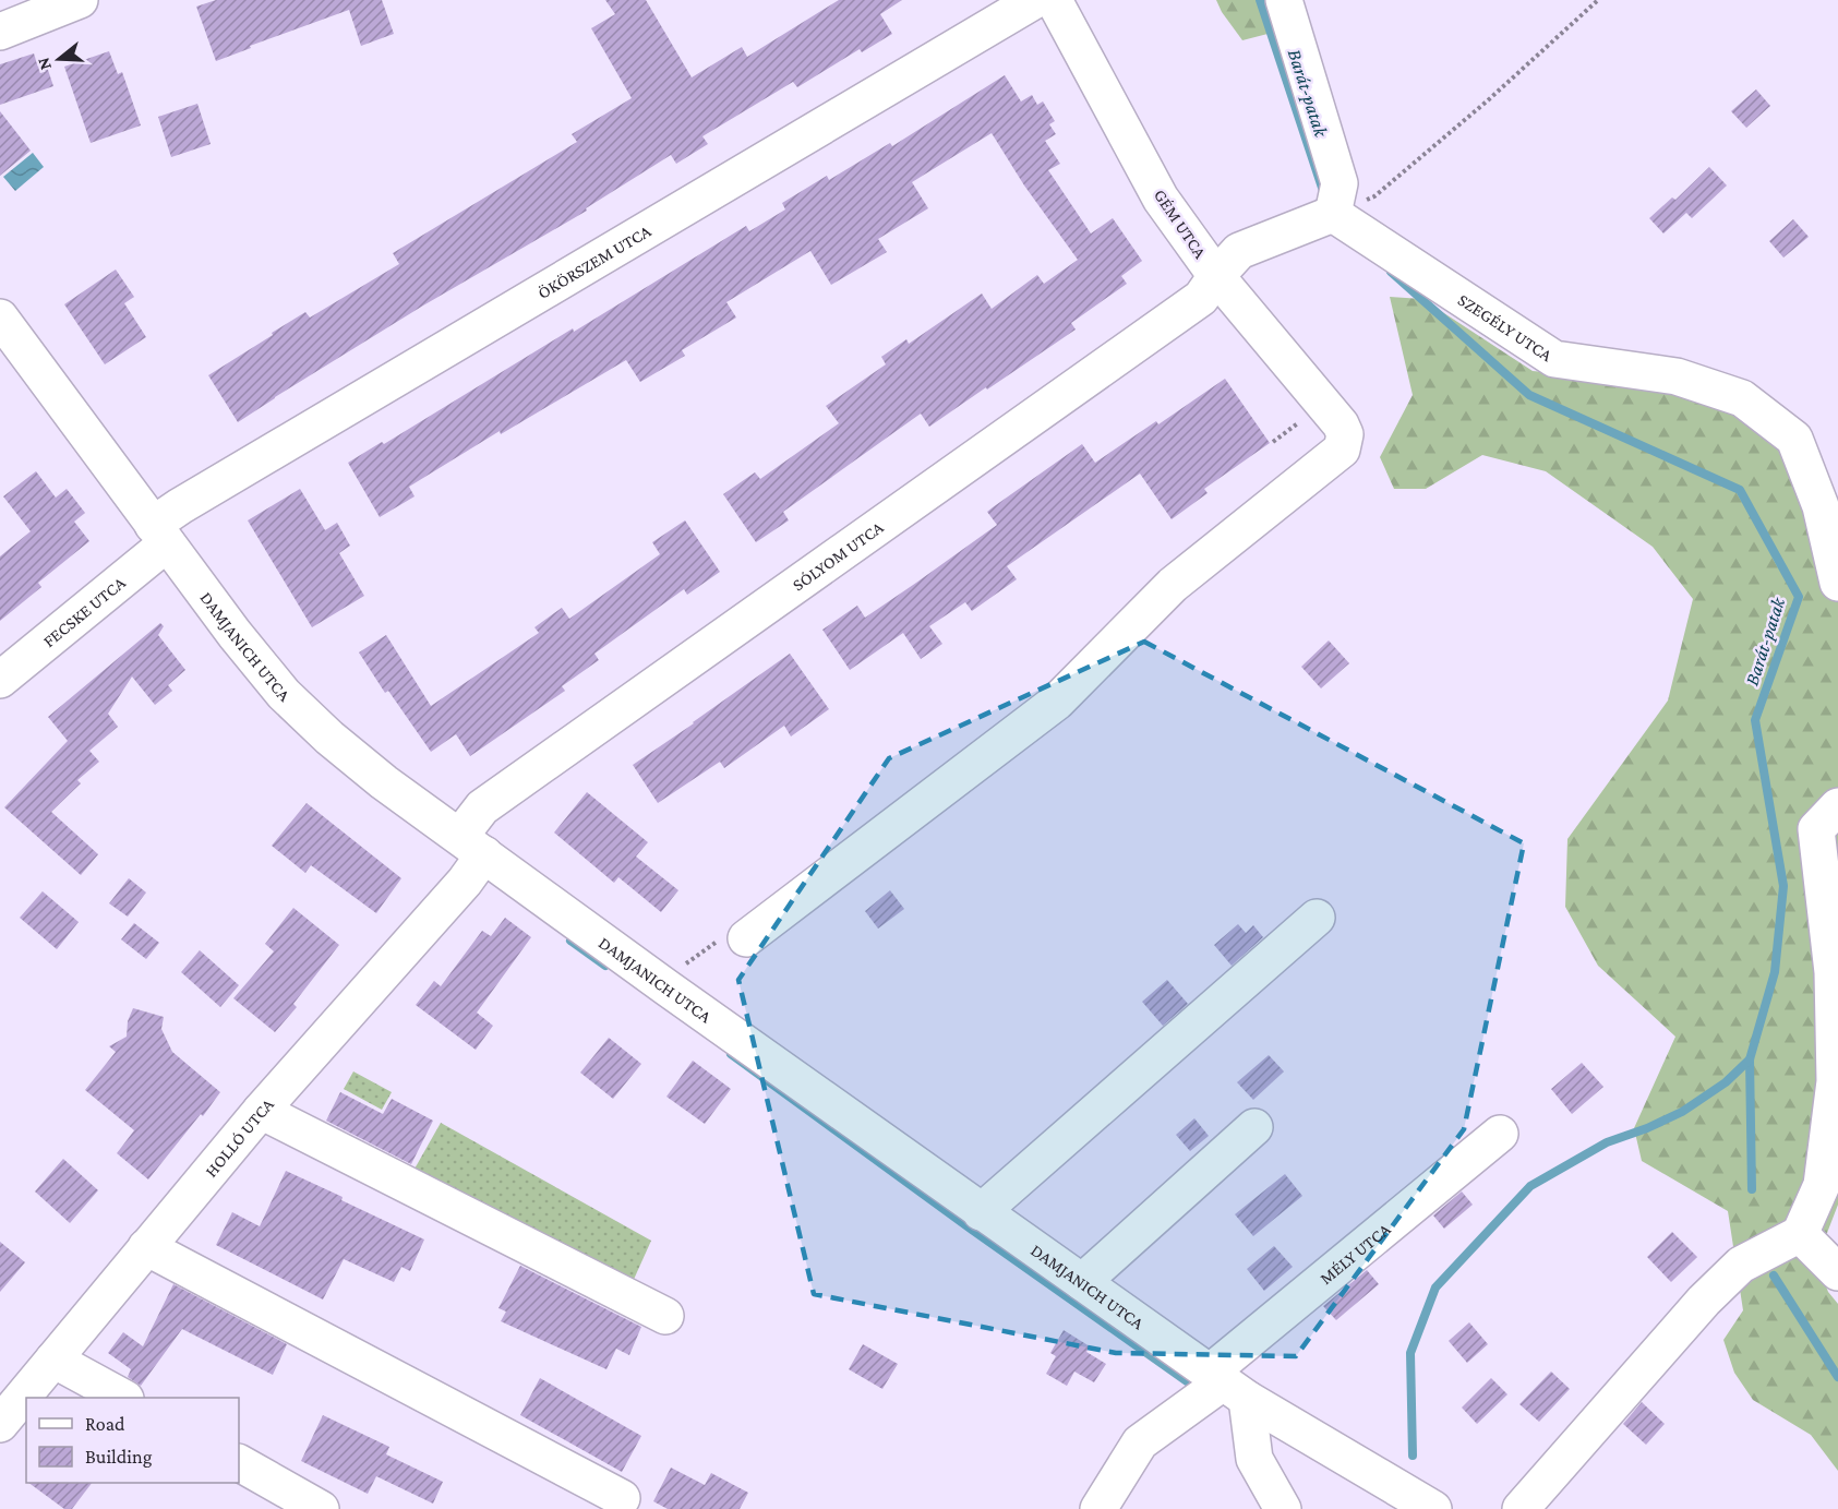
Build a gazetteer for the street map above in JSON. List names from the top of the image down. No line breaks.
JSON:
{"streets":{"street":["GÉM UTCA","ÖKÖRSZEM UTCA","SZEGÉLY UTCA","SÓLYOM UTCA","FECSKE UTCA","DAMJANICH UTCA","HOLLÓ UTCA","MÉLY UTCA"]},"crossings":[["GÉM UTCA","SÓLYOM UTCA"],["ÖKÖRSZEM UTCA","FECSKE UTCA"],["ÖKÖRSZEM UTCA","DAMJANICH UTCA"],["SZEGÉLY UTCA","SÓLYOM UTCA"],["SÓLYOM UTCA","DAMJANICH UTCA"],["SÓLYOM UTCA","HOLLÓ UTCA"],["FECSKE UTCA","DAMJANICH UTCA"],["DAMJANICH UTCA","HOLLÓ UTCA"],["DAMJANICH UTCA","MÉLY UTCA"]],"water":["Barát-patak"],"legend":["Road","Building"],"north":"left"}
